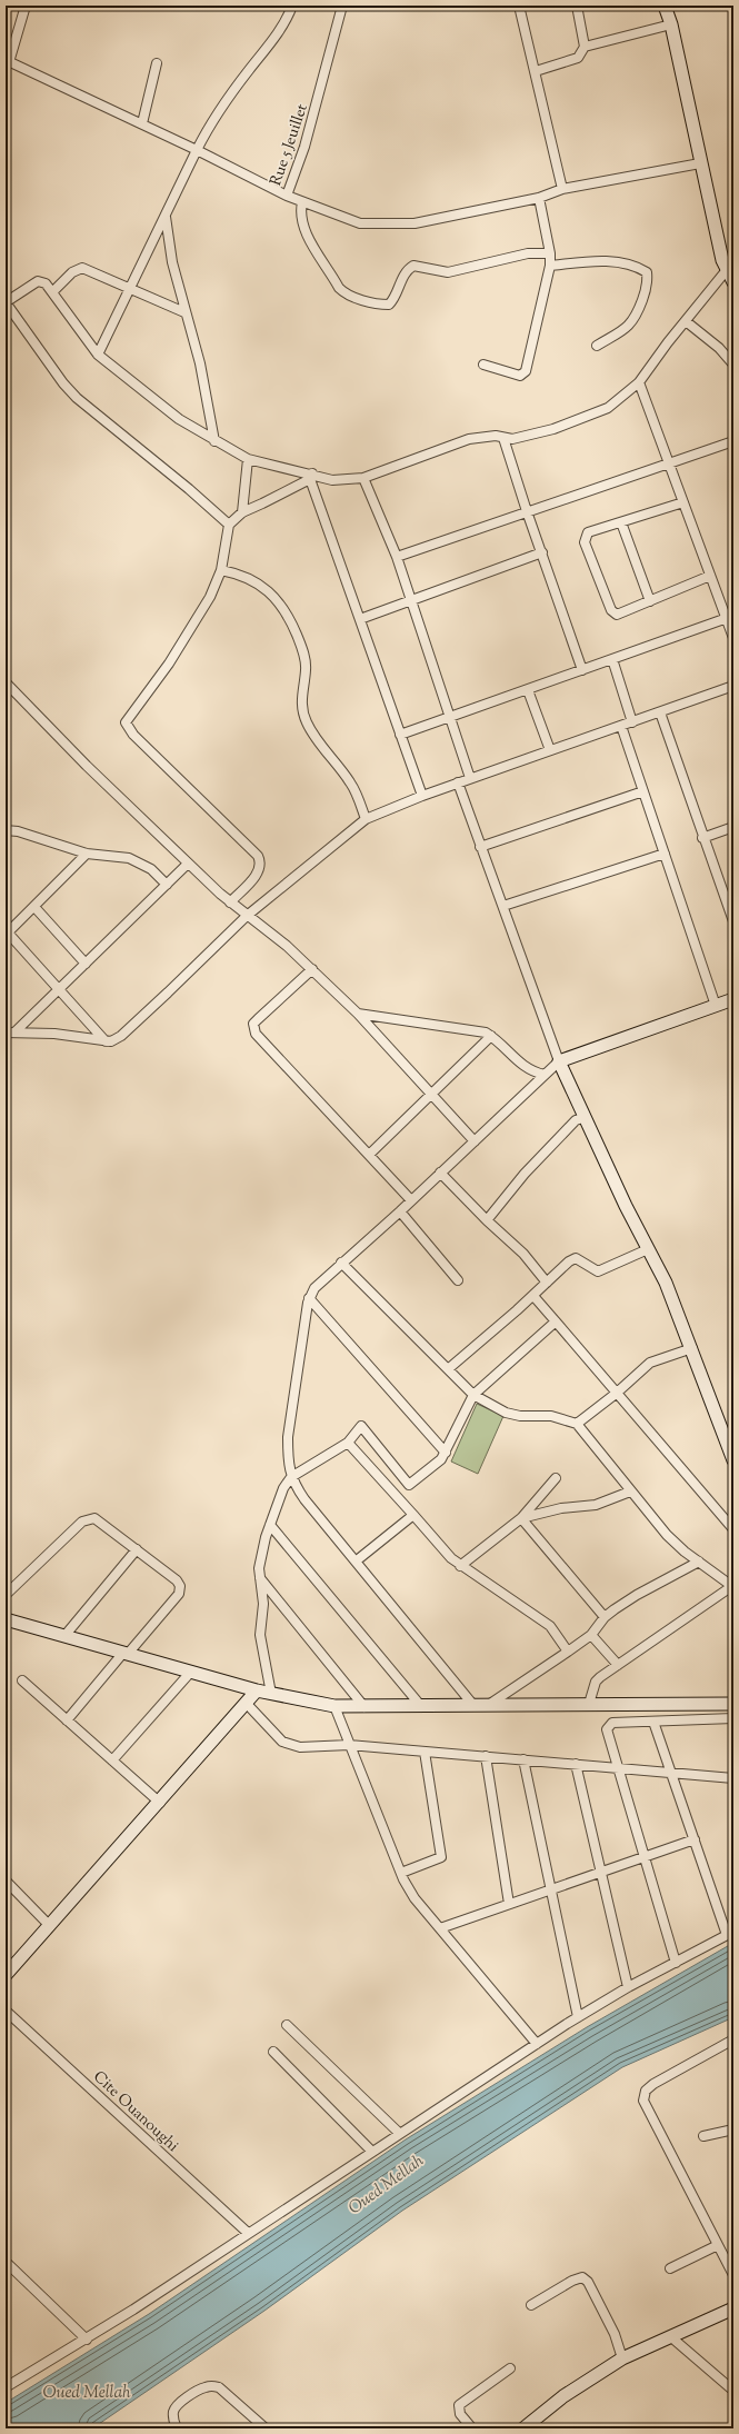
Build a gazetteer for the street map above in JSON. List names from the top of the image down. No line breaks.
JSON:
{"streets":{"street":["Rue 5 Jeuillet","Cite Ouanoughi"]},"water":["Oued Mellah"]}
